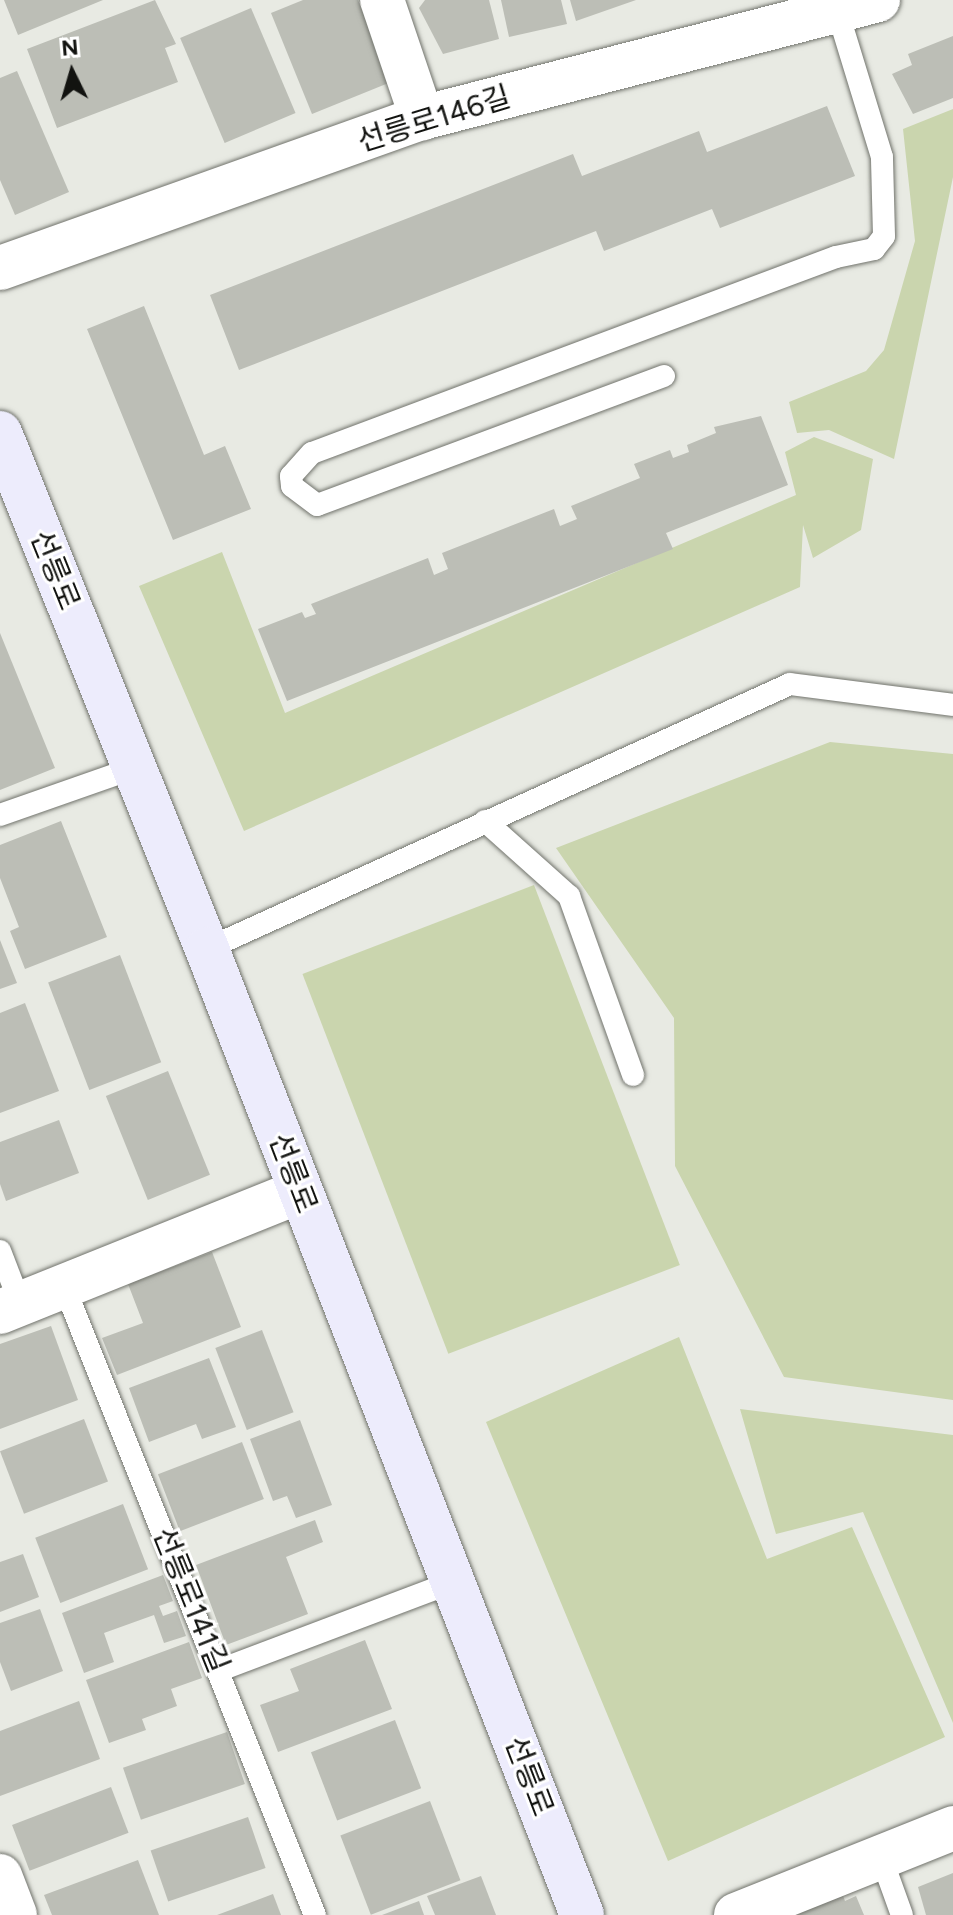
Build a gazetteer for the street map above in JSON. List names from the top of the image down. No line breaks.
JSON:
{"streets":{"main road":["선릉로"],"street":["선릉로146길"],"lane":["선릉로141길"]},"north":"top"}
